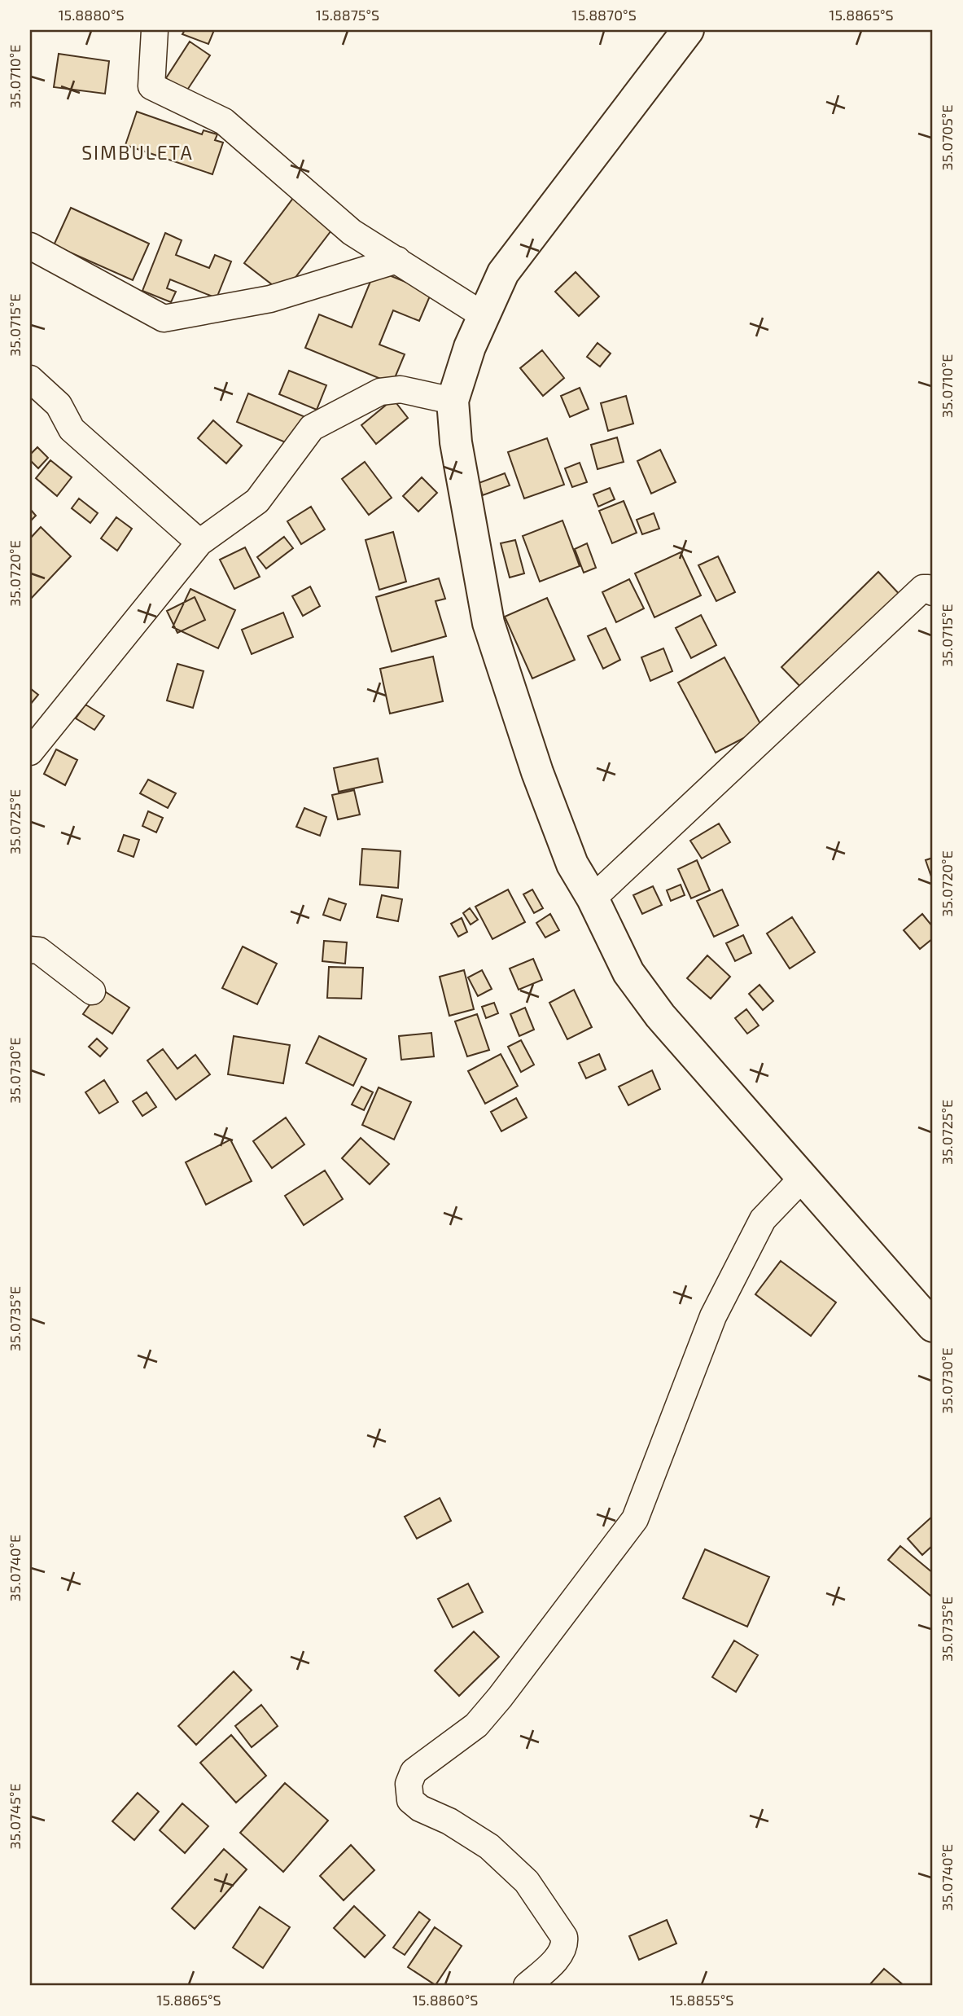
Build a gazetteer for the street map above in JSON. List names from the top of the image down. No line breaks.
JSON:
{"districts":["SIMBULETA"],"coordinates":["15.8880°S","15.8875°S","15.8870°S","15.8865°S","35.0710°E","35.0705°E","35.0715°E","35.0720°E","35.0725°E","35.0730°E","35.0735°E","35.0740°E","35.0745°E","15.8860°S","15.8855°S"]}
